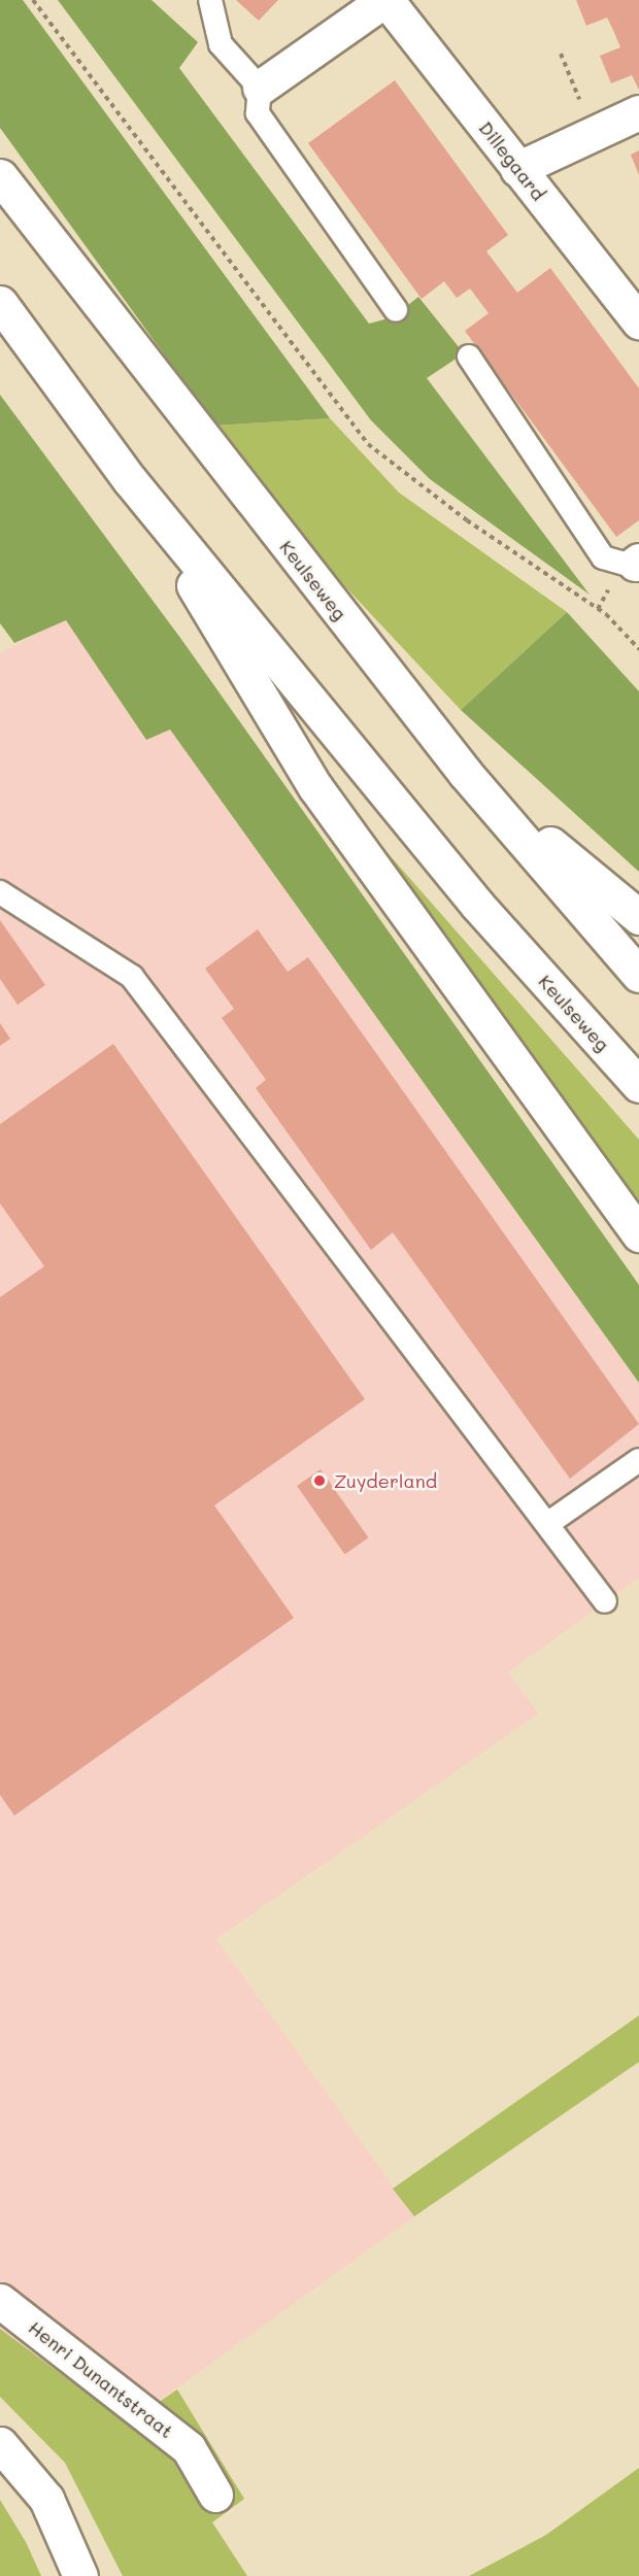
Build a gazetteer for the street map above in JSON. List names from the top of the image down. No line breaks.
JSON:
{"streets":{"main road":["Dillegaard","Keulseweg","Henri Dunantstraat"]},"places":["Zuyderland"]}
